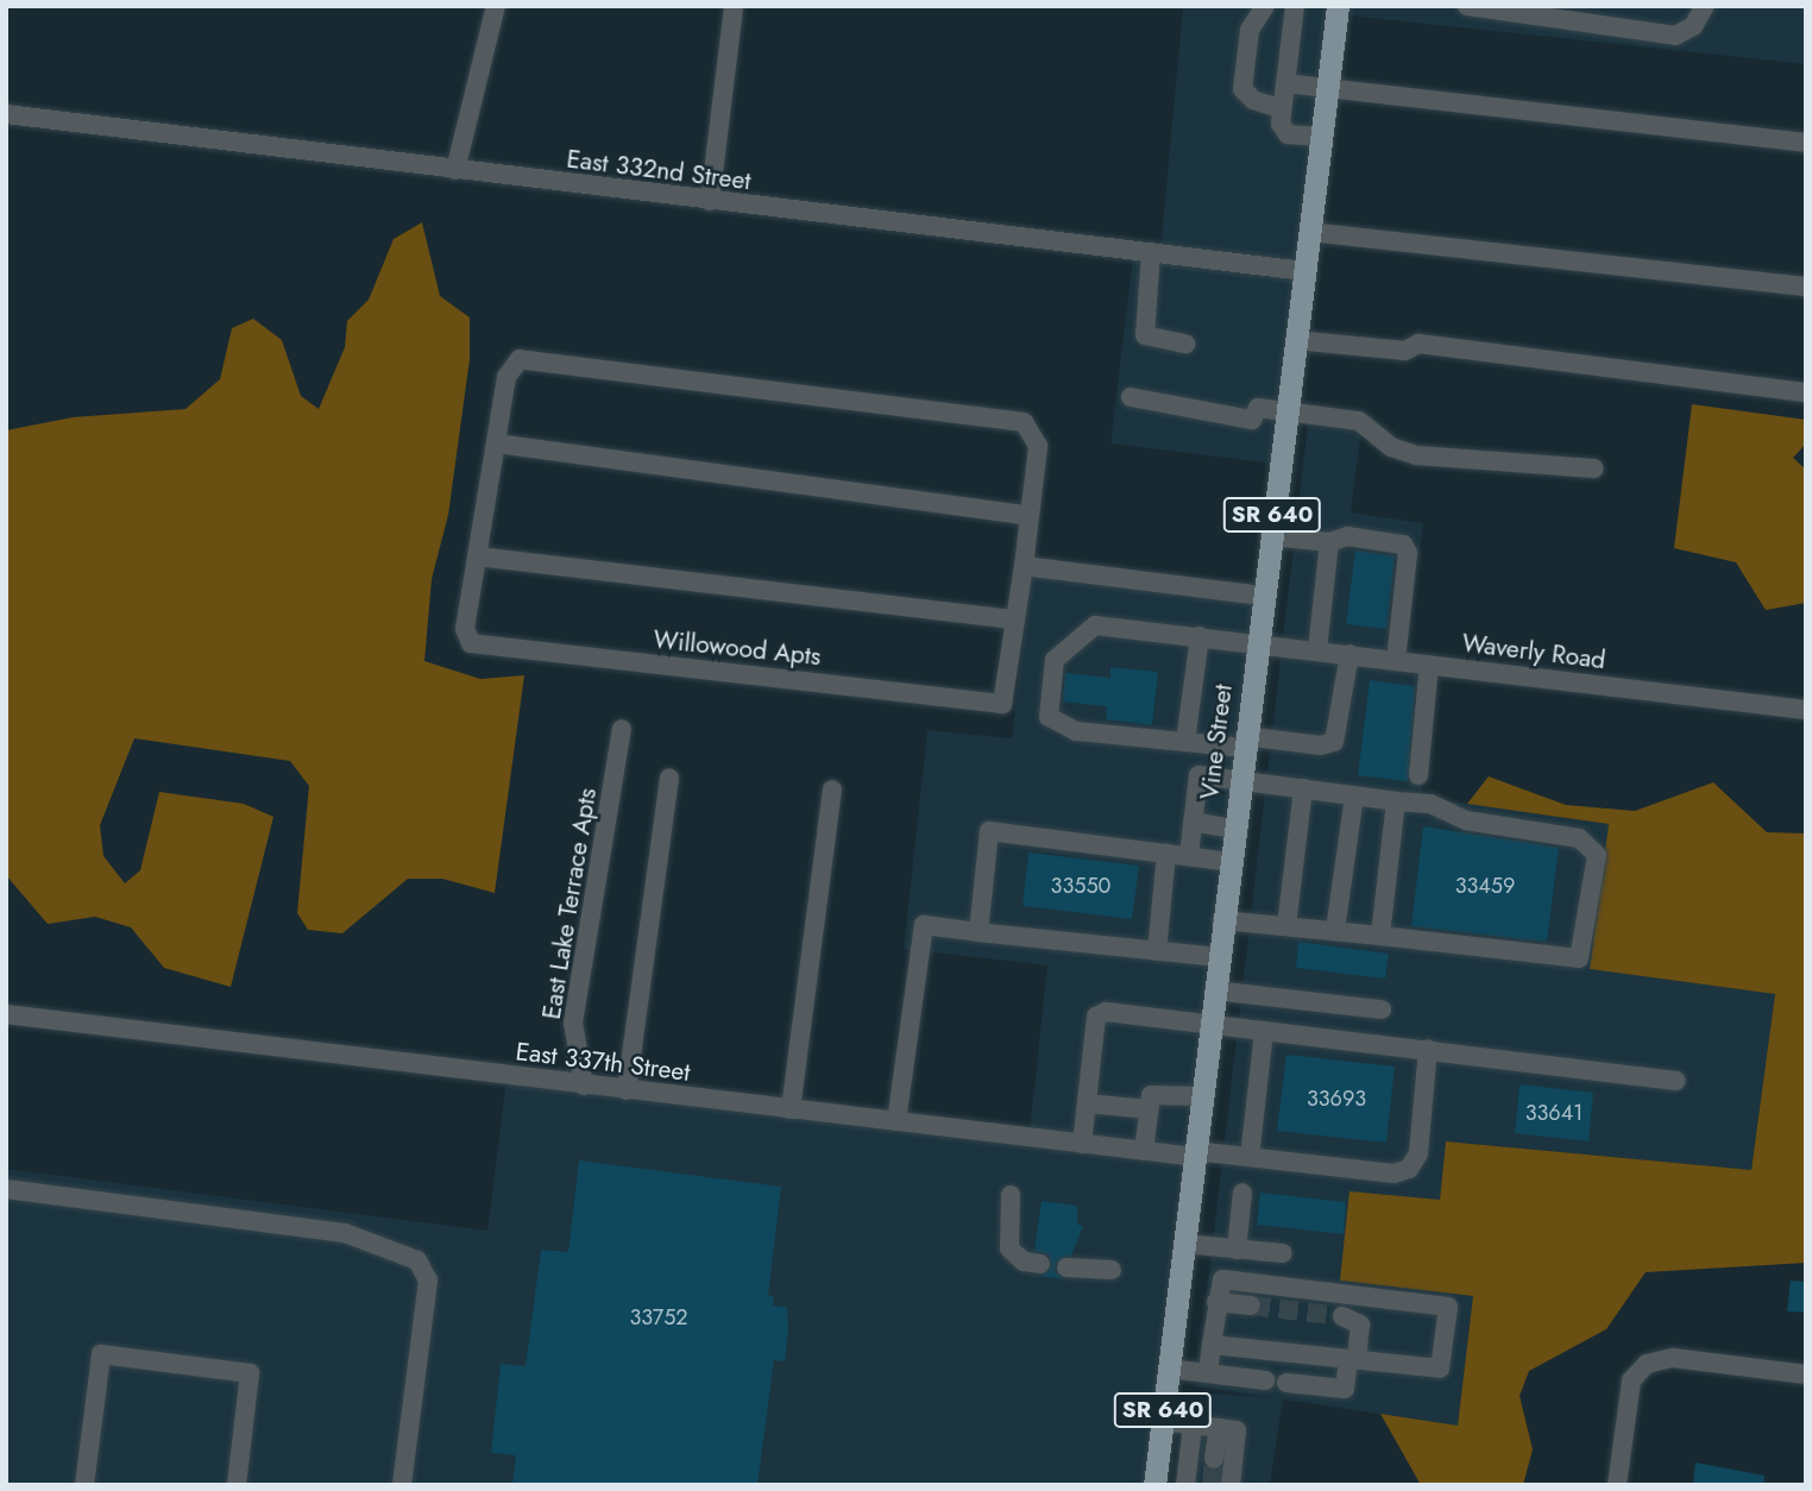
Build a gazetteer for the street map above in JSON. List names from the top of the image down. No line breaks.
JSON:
{"streets":{"main road":["SR 640","Vine Street"],"street":["East 332nd Street","Willowood Apts","Waverly Road","East Lake Terrace Apts","East 337th Street"]},"crossings":[["East 332nd Street","Vine Street"],["Waverly Road","Vine Street"],["Vine Street","East 337th Street"],["East Lake Terrace Apts","East 337th Street"]],"house_numbers":["33550","33459","33693","33641","33752"]}
